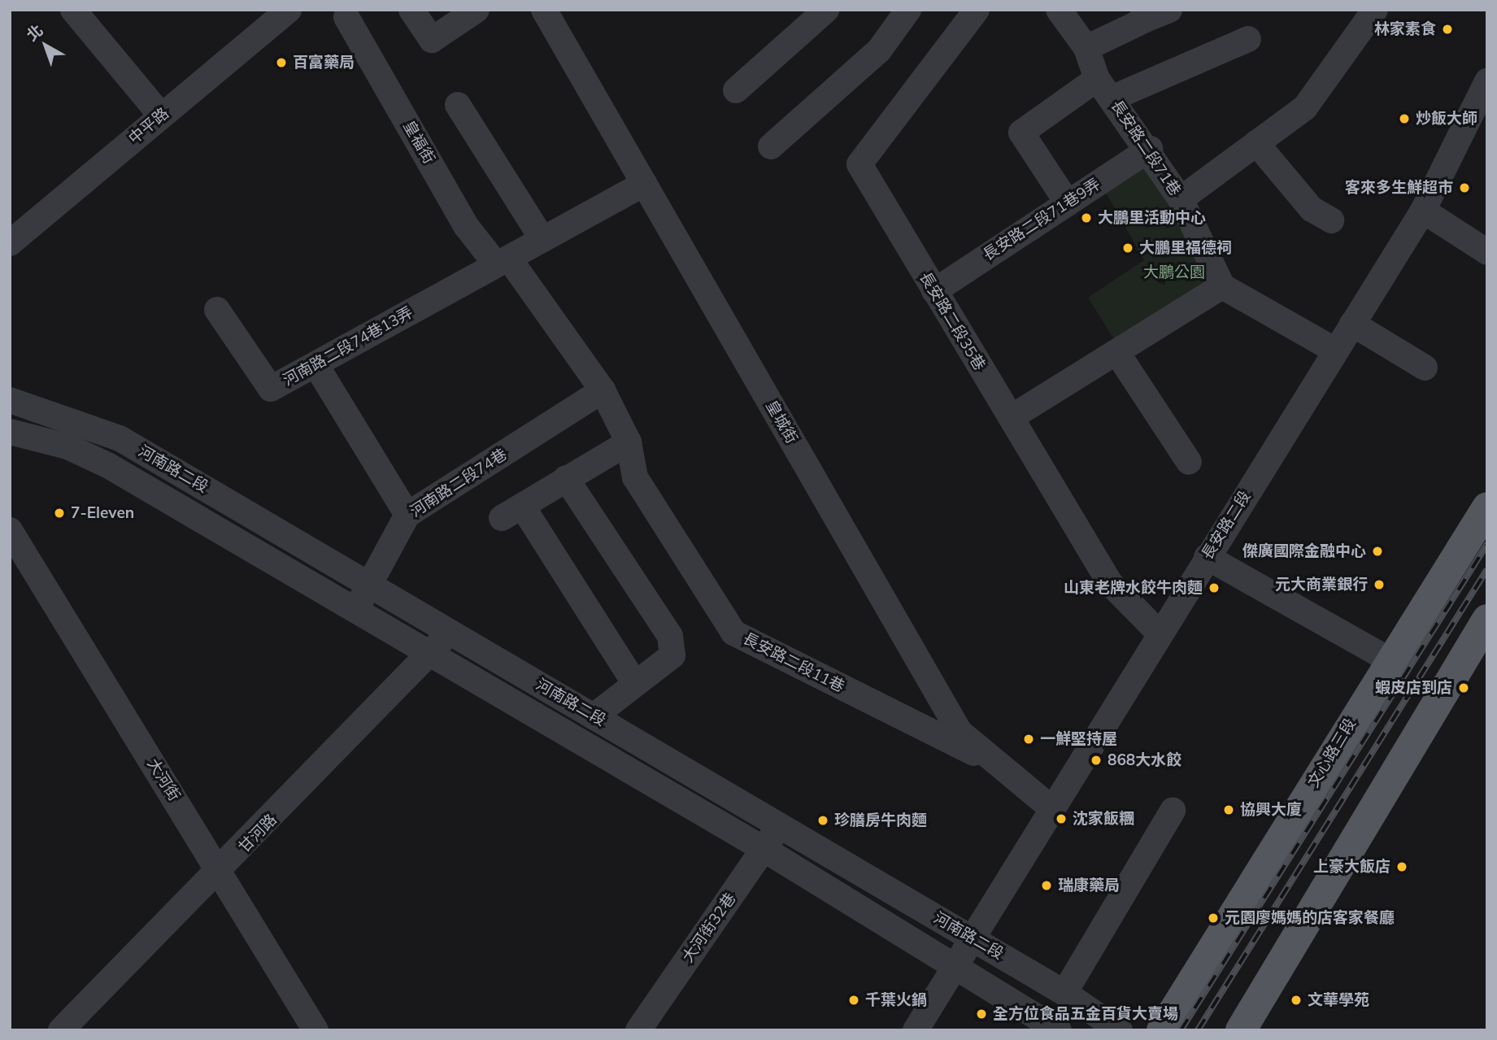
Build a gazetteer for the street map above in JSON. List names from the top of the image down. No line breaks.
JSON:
{"streets":{"main road":["文心路三段"],"street":["中平路","皇福街","長安路二段71巷","長安路二段71巷9弄","長安路二段35巷","河南路二段74巷13弄","皇城街","河南路二段","河南路二段74巷","長安路二段","長安路二段11巷","大河街","甘河路","大河街32巷"]},"crossings":[["皇福街","河南路二段74巷13弄"],["皇福街","河南路二段74巷"],["皇福街","長安路二段11巷"],["長安路二段71巷","長安路二段71巷9弄"],["長安路二段71巷9弄","長安路二段35巷"],["長安路二段35巷","長安路二段"],["河南路二段74巷13弄","皇城街"],["皇城街","長安路二段"],["皇城街","長安路二段11巷"],["河南路二段","河南路二段74巷"],["河南路二段","長安路二段"],["河南路二段","甘河路"],["河南路二段","大河街32巷"],["河南路二段74巷","長安路二段11巷"],["大河街","甘河路"]],"parks":["大鵬公園"],"places":["林家素食","百富藥局","炒飯大師","客來多生鮮超市","大鵬里活動中心","大鵬里福德祠","7-Eleven","傑廣國際金融中心","元大商業銀行","山東老牌水餃牛肉麵","蝦皮店到店","一鮮堅持屋","868大水餃","協興大廈","沈家飯糰","珍膳房牛肉麵","上豪大飯店","瑞康藥局","元園廖媽媽的店客家餐廳","千葉火鍋","文華學苑","全方位食品五金百貨大賣場"],"north":"top left"}
